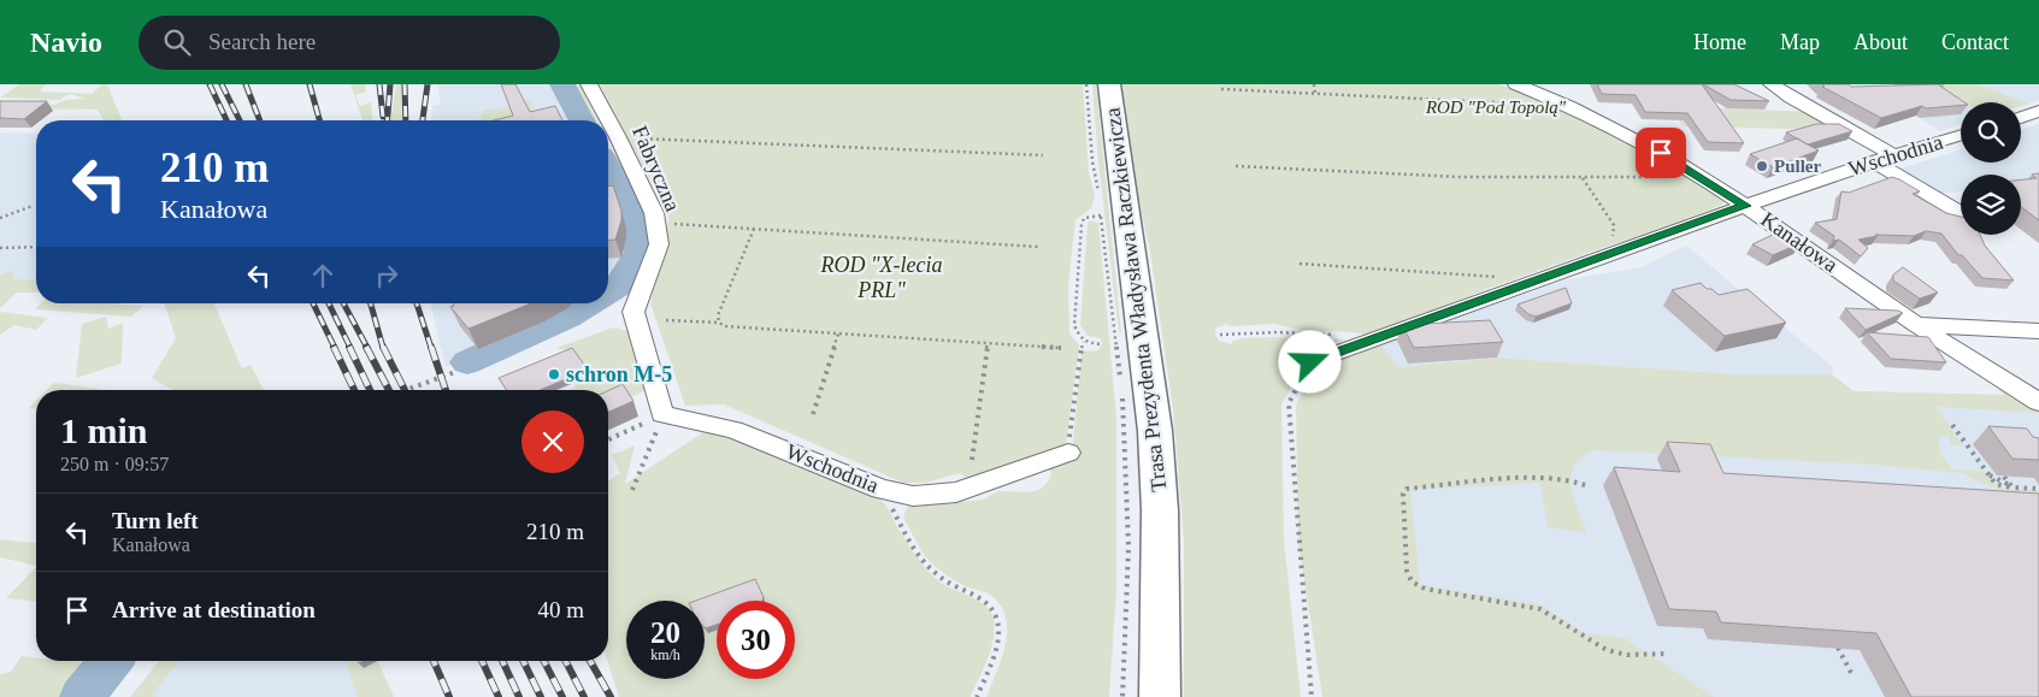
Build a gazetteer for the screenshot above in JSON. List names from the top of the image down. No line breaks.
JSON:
{"streets":{"main road":["Trasa Prezydenta Władysława Raczkiewicza"],"street":["Wschodnia","Fabryczna","Kanałowa"]},"crossings":[["Wschodnia","Fabryczna"],["Wschodnia","Kanałowa"]],"parks":["ROD \"Pod Topolą\"","ROD \"X-lecia PRL\""],"places":["Puller","schron M-5"],"page":{"header":"Navio","search":"Search here","nav":["Home","Map","About","Contact"],"turn":["210 m","Kanałowa"],"heading":["1 min","250 m · 09:57"],"list":[{"name":"Turn left","note":"Kanałowa","value":"210 m"},{"name":"Arrive at destination","value":"40 m"}],"speed":"20 km/h","limit":"30"}}
